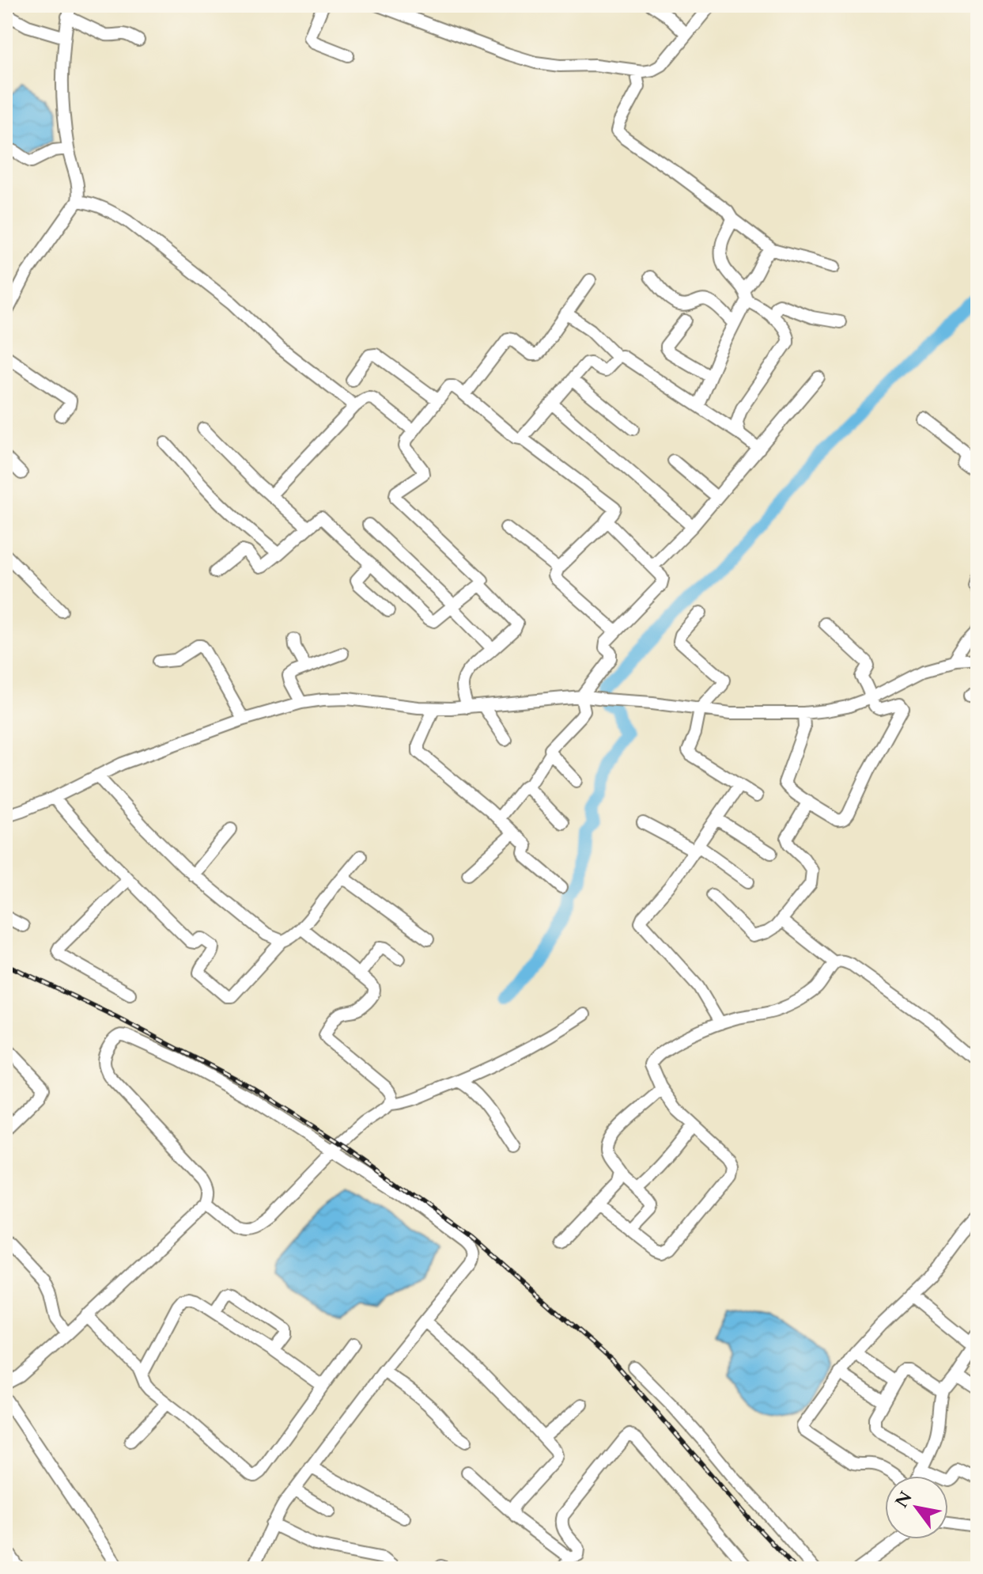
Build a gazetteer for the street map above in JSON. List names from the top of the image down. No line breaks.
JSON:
{"north":"top left"}
